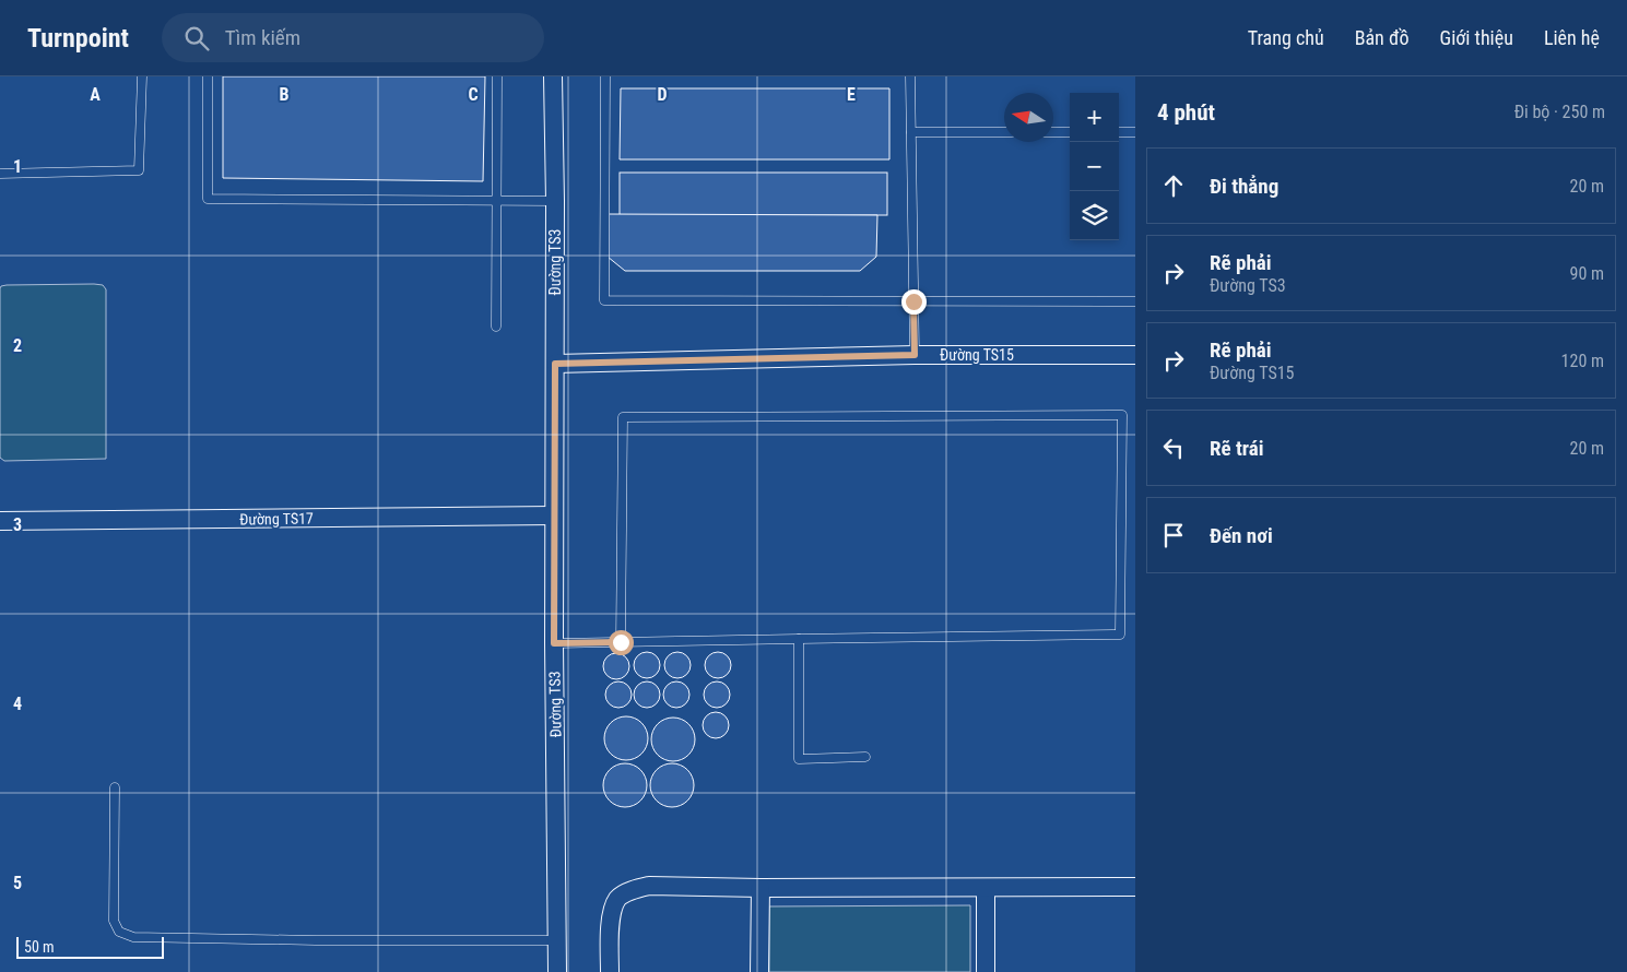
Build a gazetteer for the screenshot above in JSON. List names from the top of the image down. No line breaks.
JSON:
{"streets":{"street":["Đường TS3","Đường TS15","Đường TS17"]},"crossings":[["Đường TS3","Đường TS15"],["Đường TS3","Đường TS17"]],"scale_bar":"50 m","north":"left","page":{"header":"Turnpoint","search":"Tìm kiếm","nav":["Trang chủ","Bản đồ","Giới thiệu","Liên hệ"],"heading":["4 phút","Đi bộ · 250 m"],"map_buttons":["+","−"],"list":[["Đi thẳng","20 m"],["Rẽ phải","Đường TS3","90 m"],["Rẽ phải","Đường TS15","120 m"],["Rẽ trái","20 m"],"Đến nơi"],"scale":"50 m"},"grid":{"columns":["A","B","C","D","E"],"rows":["1","2","3","4","5"]}}
